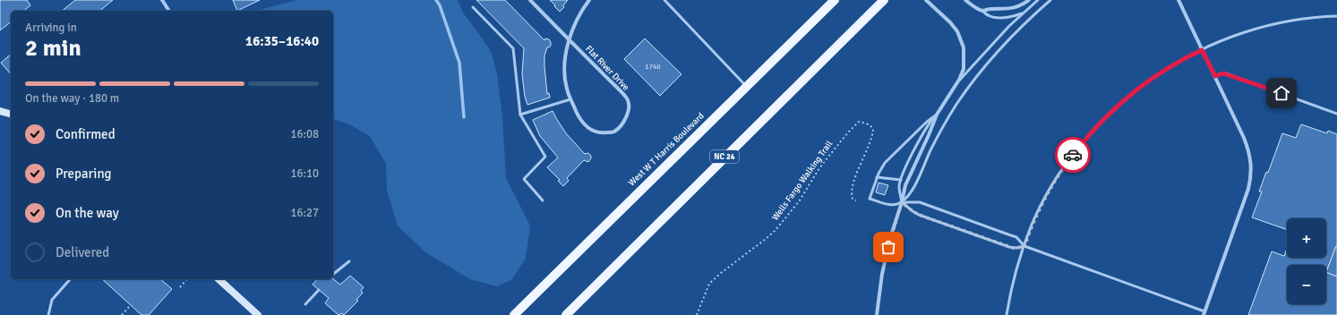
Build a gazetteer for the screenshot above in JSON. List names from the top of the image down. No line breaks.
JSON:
{"streets":{"main road":["West W T Harris Boulevard","NC 24"],"street":["Flat River Drive"],"path":["Wells Fargo Walking Trail"]},"house_numbers":["1740"],"page":{"heading":["2 min","Arriving in","16:35–16:40"],"bar":"On the way · 180 m","list":[["Confirmed","16:08"],["Preparing","16:10"],["On the way","16:27"],"Delivered"],"map_buttons":["+","−"]}}
